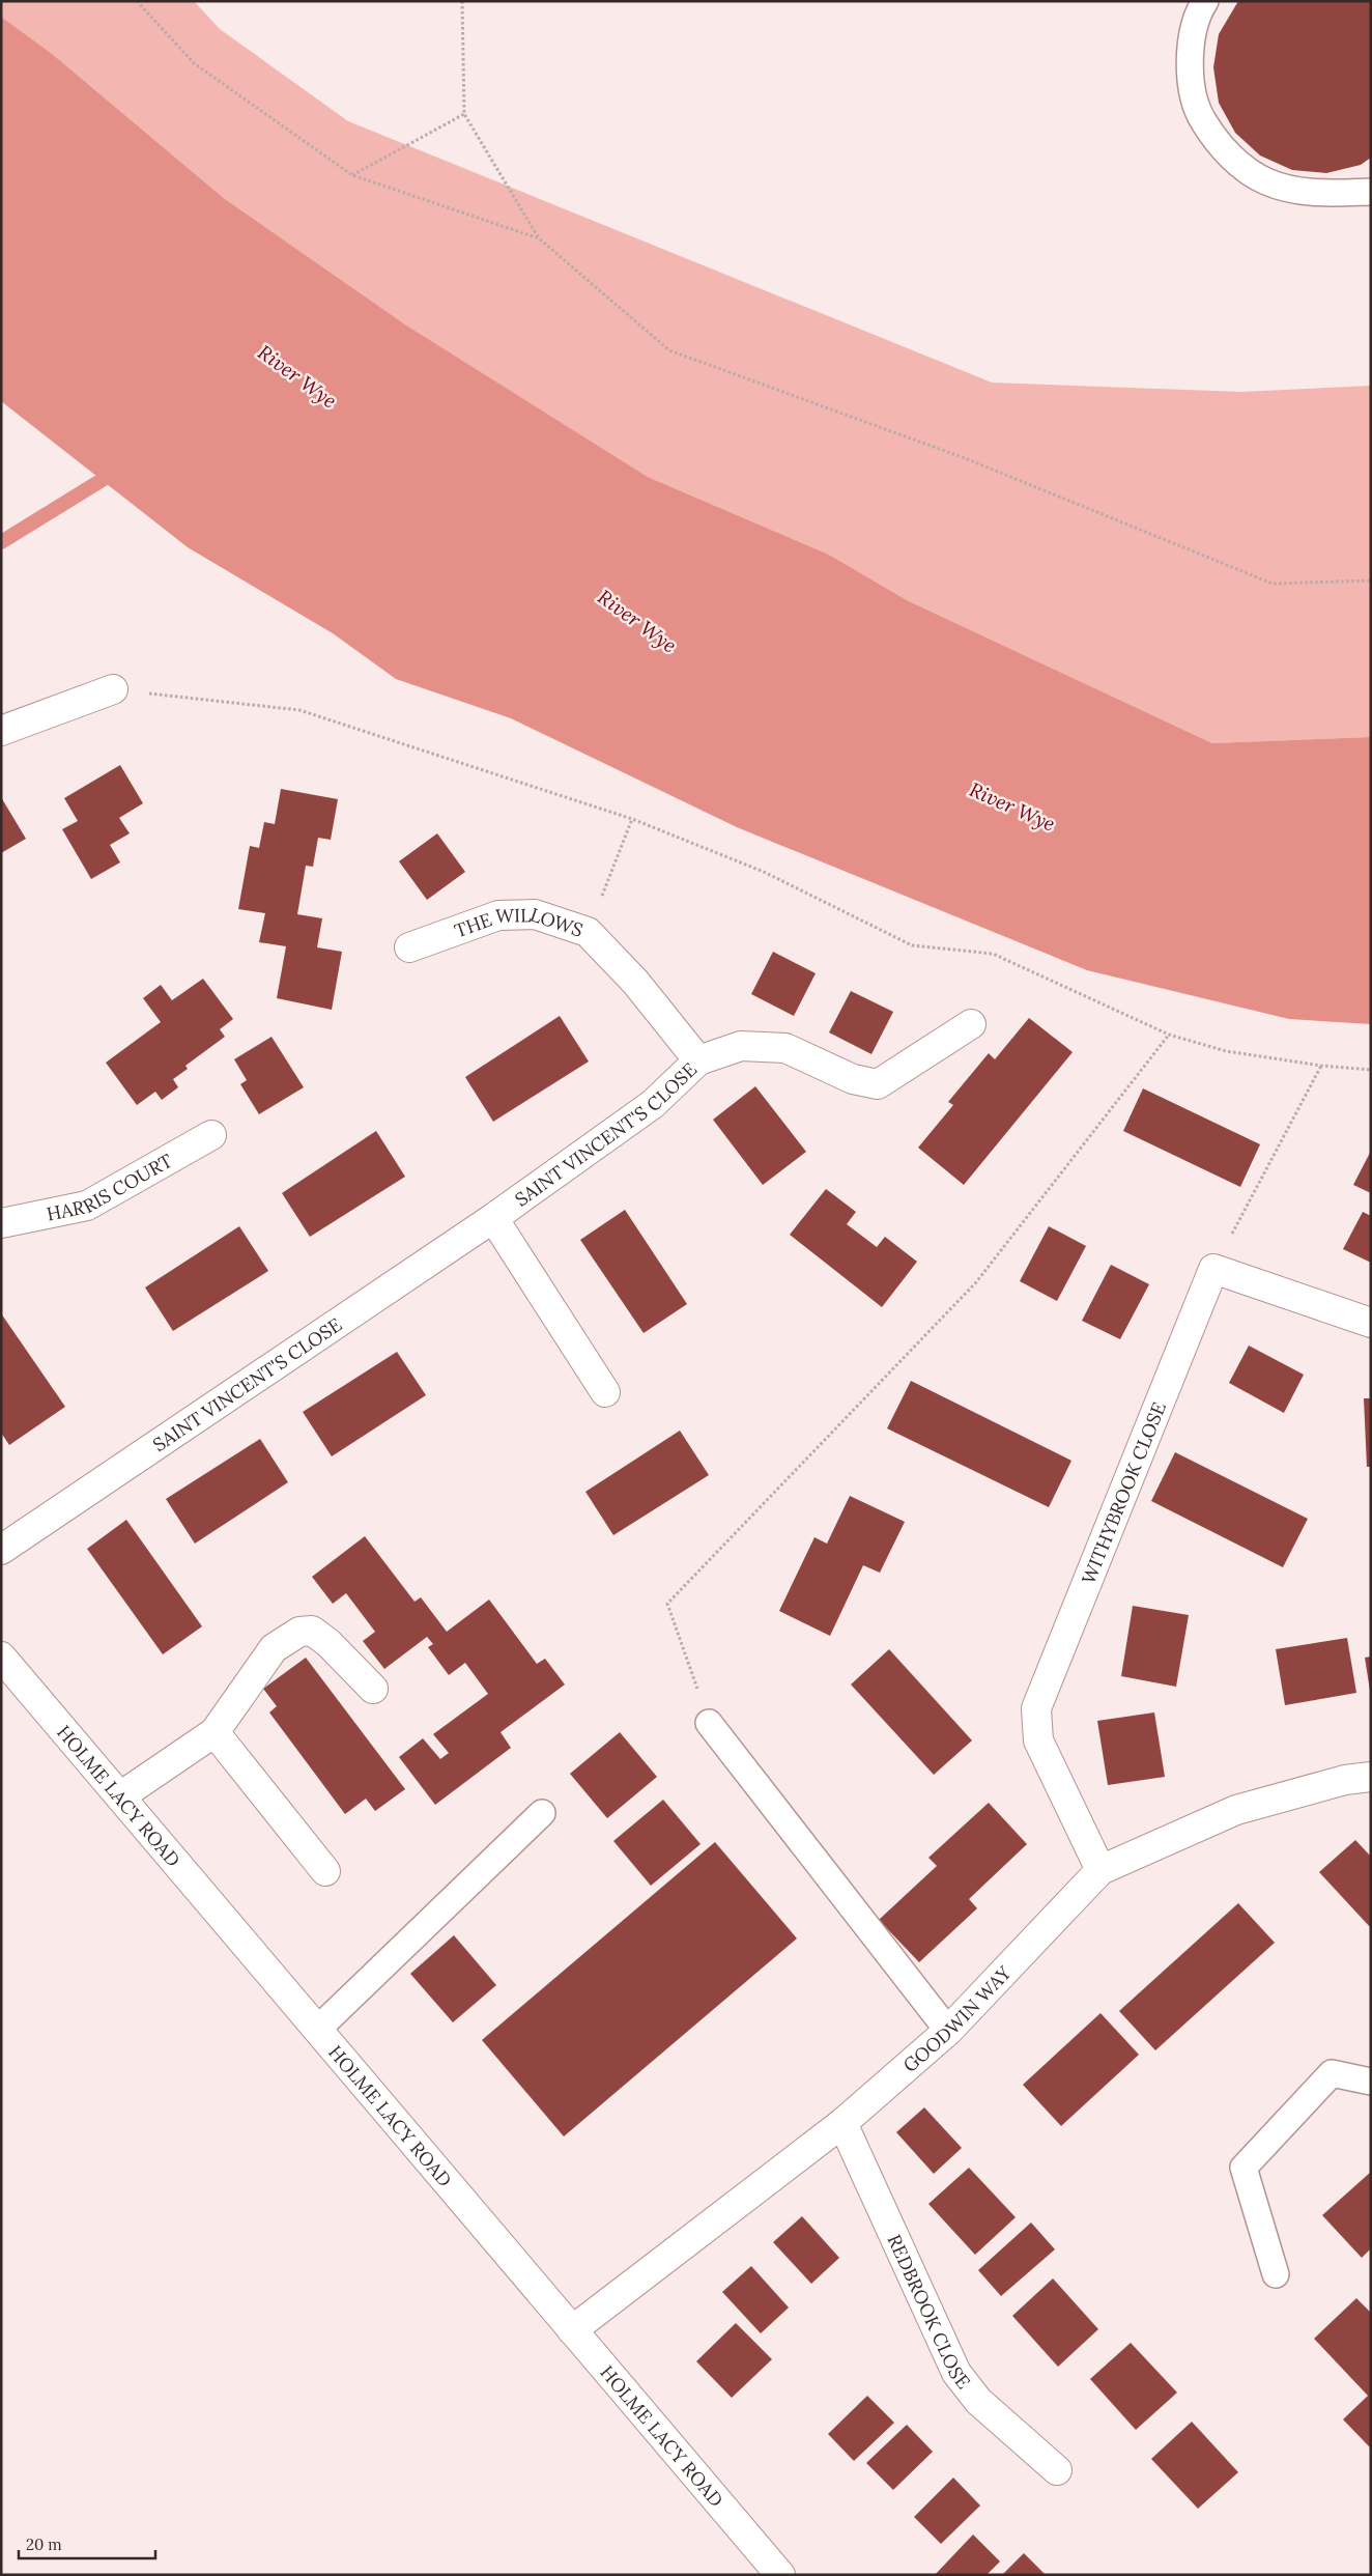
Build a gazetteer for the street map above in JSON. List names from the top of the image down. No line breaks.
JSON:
{"streets":{"street":["THE WILLOWS","SAINT VINCENT'S CLOSE","HARRIS COURT","WITHYBROOK CLOSE","HOLME LACY ROAD","GOODWIN WAY","REDBROOK CLOSE"]},"crossings":[["THE WILLOWS","SAINT VINCENT'S CLOSE"],["WITHYBROOK CLOSE","GOODWIN WAY"],["HOLME LACY ROAD","GOODWIN WAY"],["GOODWIN WAY","REDBROOK CLOSE"]],"water":["River Wye"],"scale_bar":"20 m"}
